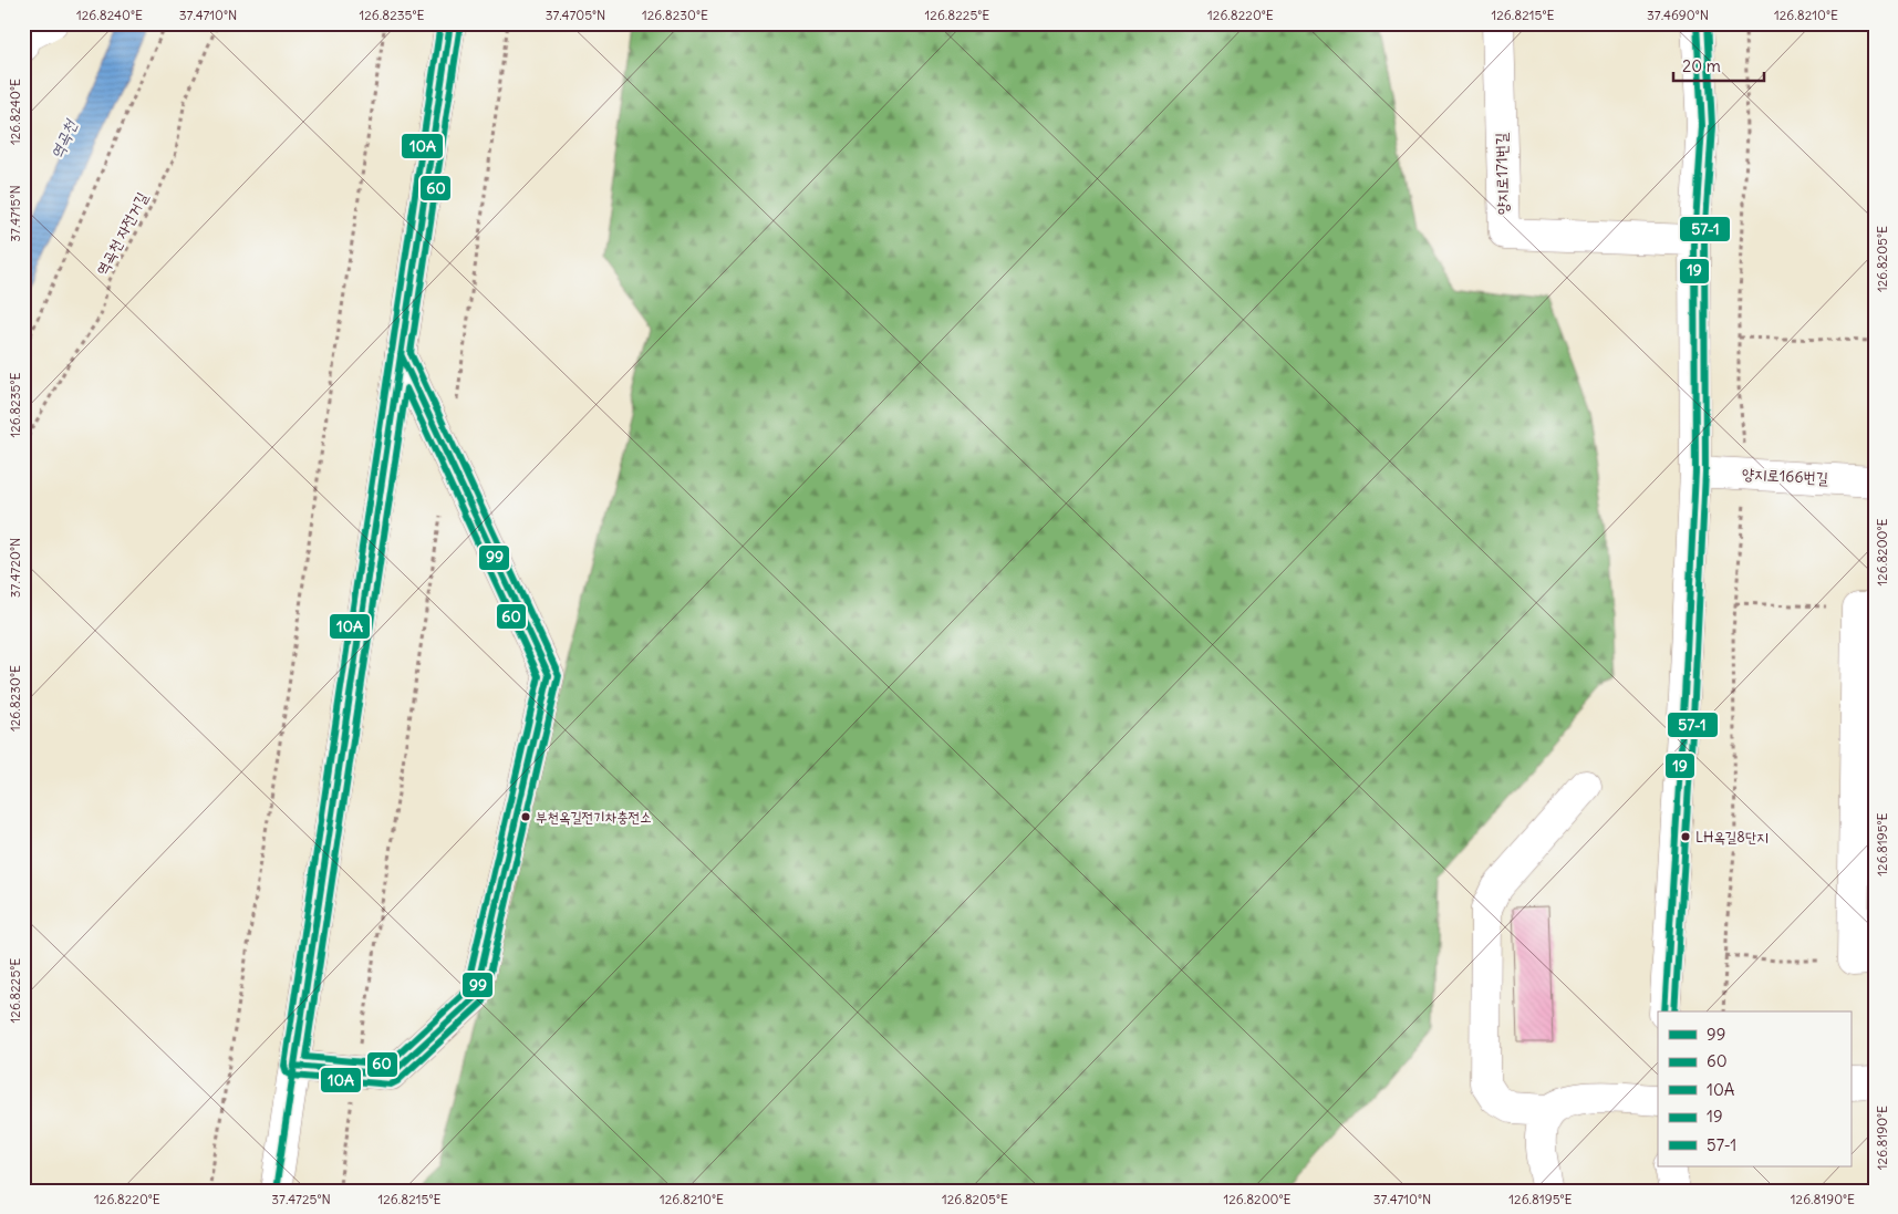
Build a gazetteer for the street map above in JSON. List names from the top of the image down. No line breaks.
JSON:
{"streets":{"street":["양지로171번길","양지로166번길"],"path":["역곡천 자전거길"]},"water":["역곡천"],"places":["부천옥길전기차충전소","LH옥길8단지"],"lines":["transit line 99","transit line 10A","transit line 19","transit line 57-1","transit line 60"],"legend":["99","60","10A","19","57-1"],"scale_bar":"20 m","coordinates":["126.8240°E","37.4710°N","126.8235°E","37.4705°N","126.8230°E","126.8225°E","126.8220°E","126.8215°E","37.4690°N","126.8210°E","37.4715°N","126.8205°E","126.8200°E","37.4720°N","126.8195°E","126.8190°E","37.4725°N"]}
